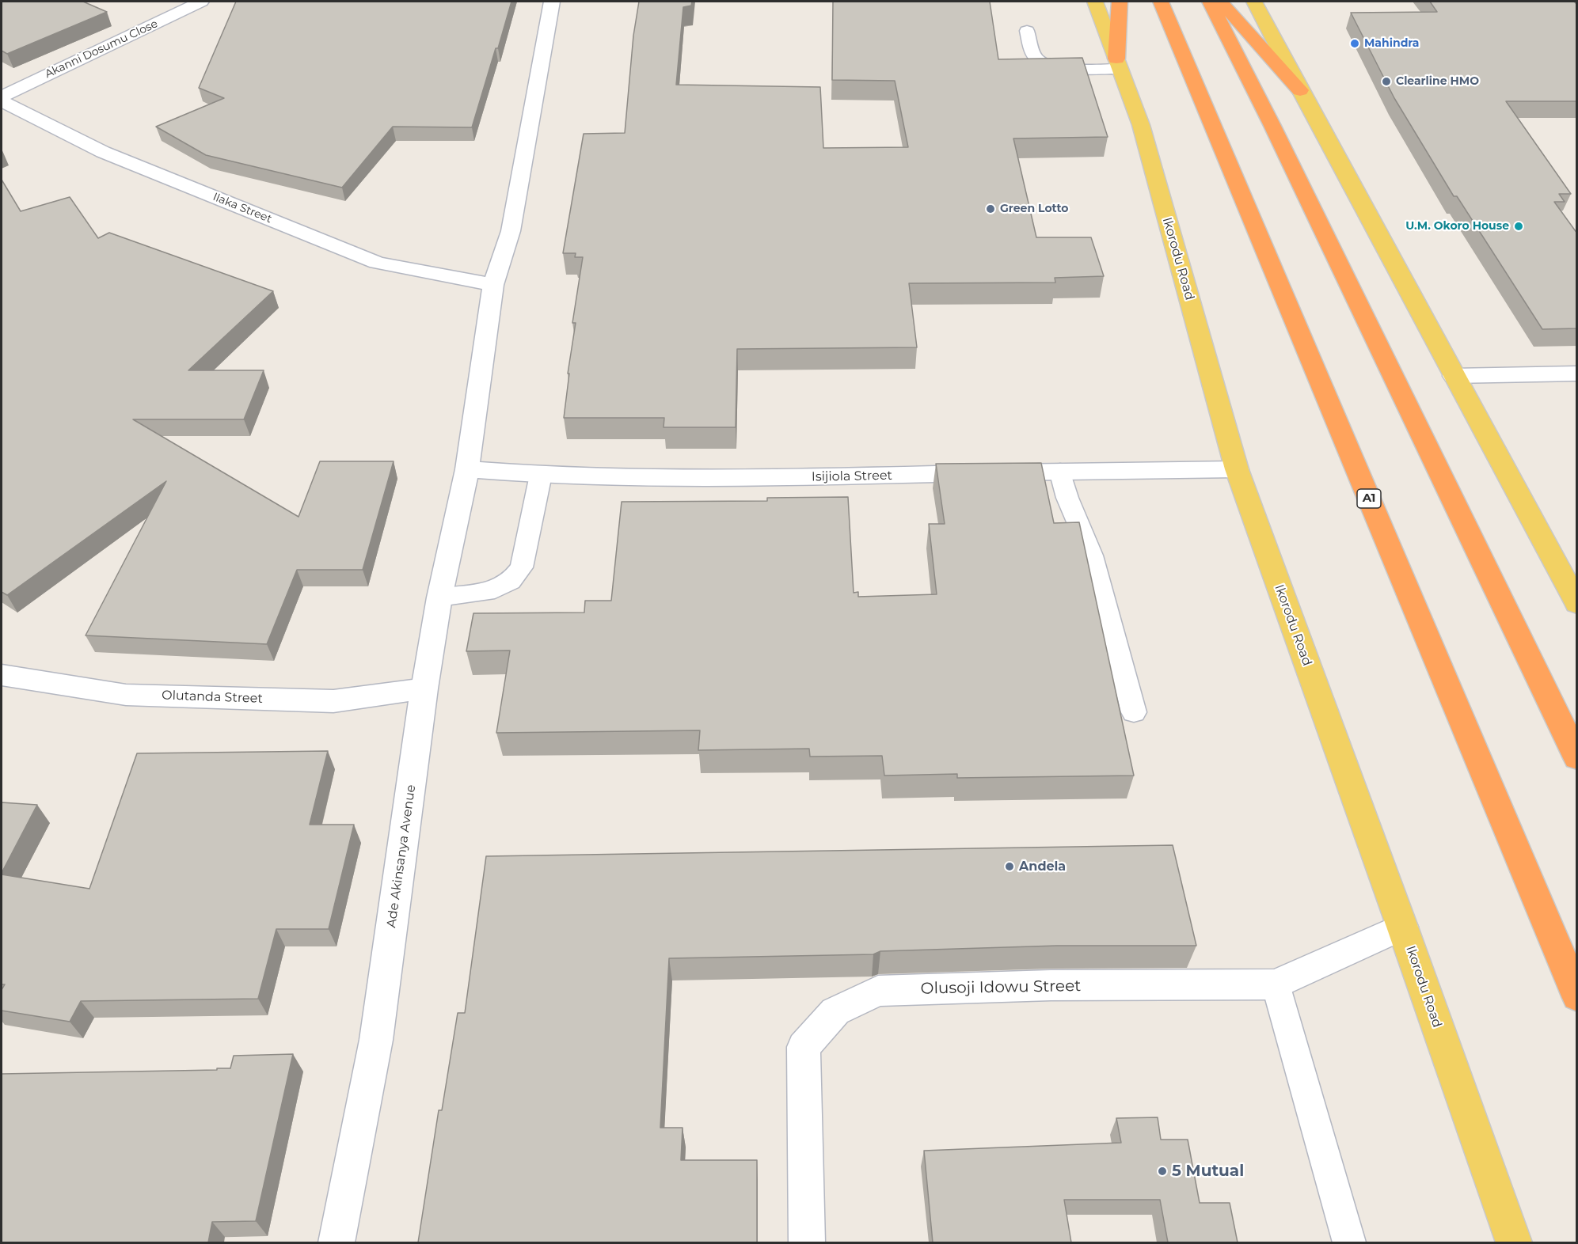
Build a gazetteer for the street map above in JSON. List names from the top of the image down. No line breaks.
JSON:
{"streets":{"highway":["A1"],"main road":["Ikorodu Road"],"street":["Akanni Dosumu Close","Ilaka Street","Isijiola Street","Olutanda Street","Ade Akinsanya Avenue","Olusoji Idowu Street"]},"crossings":[["Ilaka Street","Ade Akinsanya Avenue"],["Ikorodu Road","Isijiola Street"],["Ikorodu Road","Olusoji Idowu Street"],["Isijiola Street","Ade Akinsanya Avenue"],["Olutanda Street","Ade Akinsanya Avenue"]],"places":["Mahindra","Clearline HMO","Green Lotto","U.M. Okoro House","Andela","5 Mutual"]}
